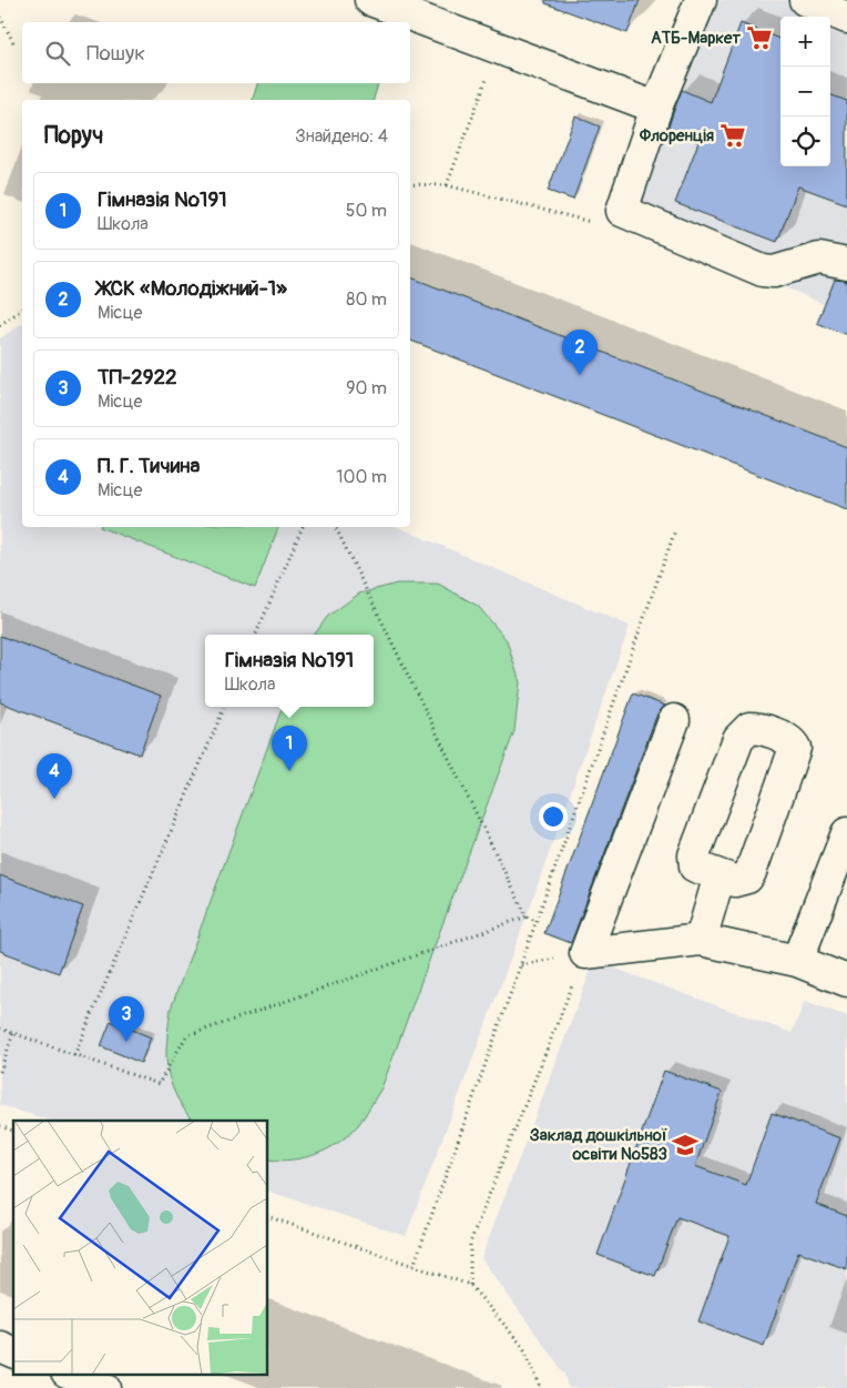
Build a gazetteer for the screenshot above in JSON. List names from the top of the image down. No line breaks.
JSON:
{"places":{"supermarket":["АТБ-Маркет","Флоренція"],"school or university":["Заклад дошкільної освіти №583"]},"page":{"map_buttons":["+","−"],"search":"Пошук","heading":["Поруч","Знайдено: 4"],"list":[{"mark":"1","name":"Гімназія №191","note":"Школа","value":"50 m"},{"mark":"2","name":"ЖСК «Молодіжний-1»","note":"Місце","value":"80 m"},{"mark":"3","name":"ТП-2922","note":"Місце","value":"90 m"},{"mark":"4","name":"П. Г. Тичина","note":"Місце","value":"100 m"}],"pins":["2","1","4","3"],"popup":["Гімназія №191","Школа"]}}
